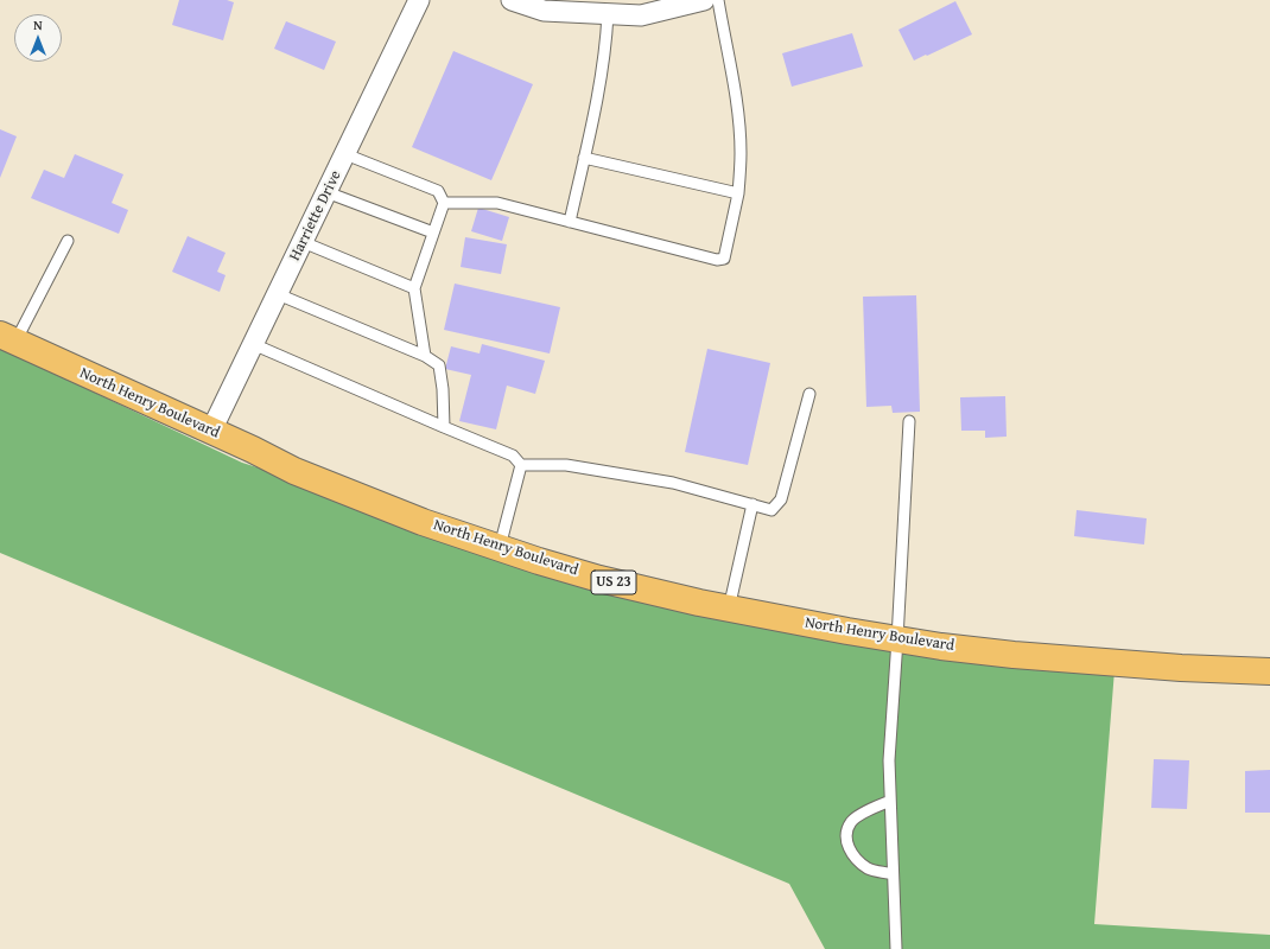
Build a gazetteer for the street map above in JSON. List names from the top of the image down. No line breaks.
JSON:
{"streets":{"highway":["North Henry Boulevard","US 23"],"street":["Harriette Drive"]},"crossings":[["Harriette Drive","North Henry Boulevard"]],"north":"top"}
